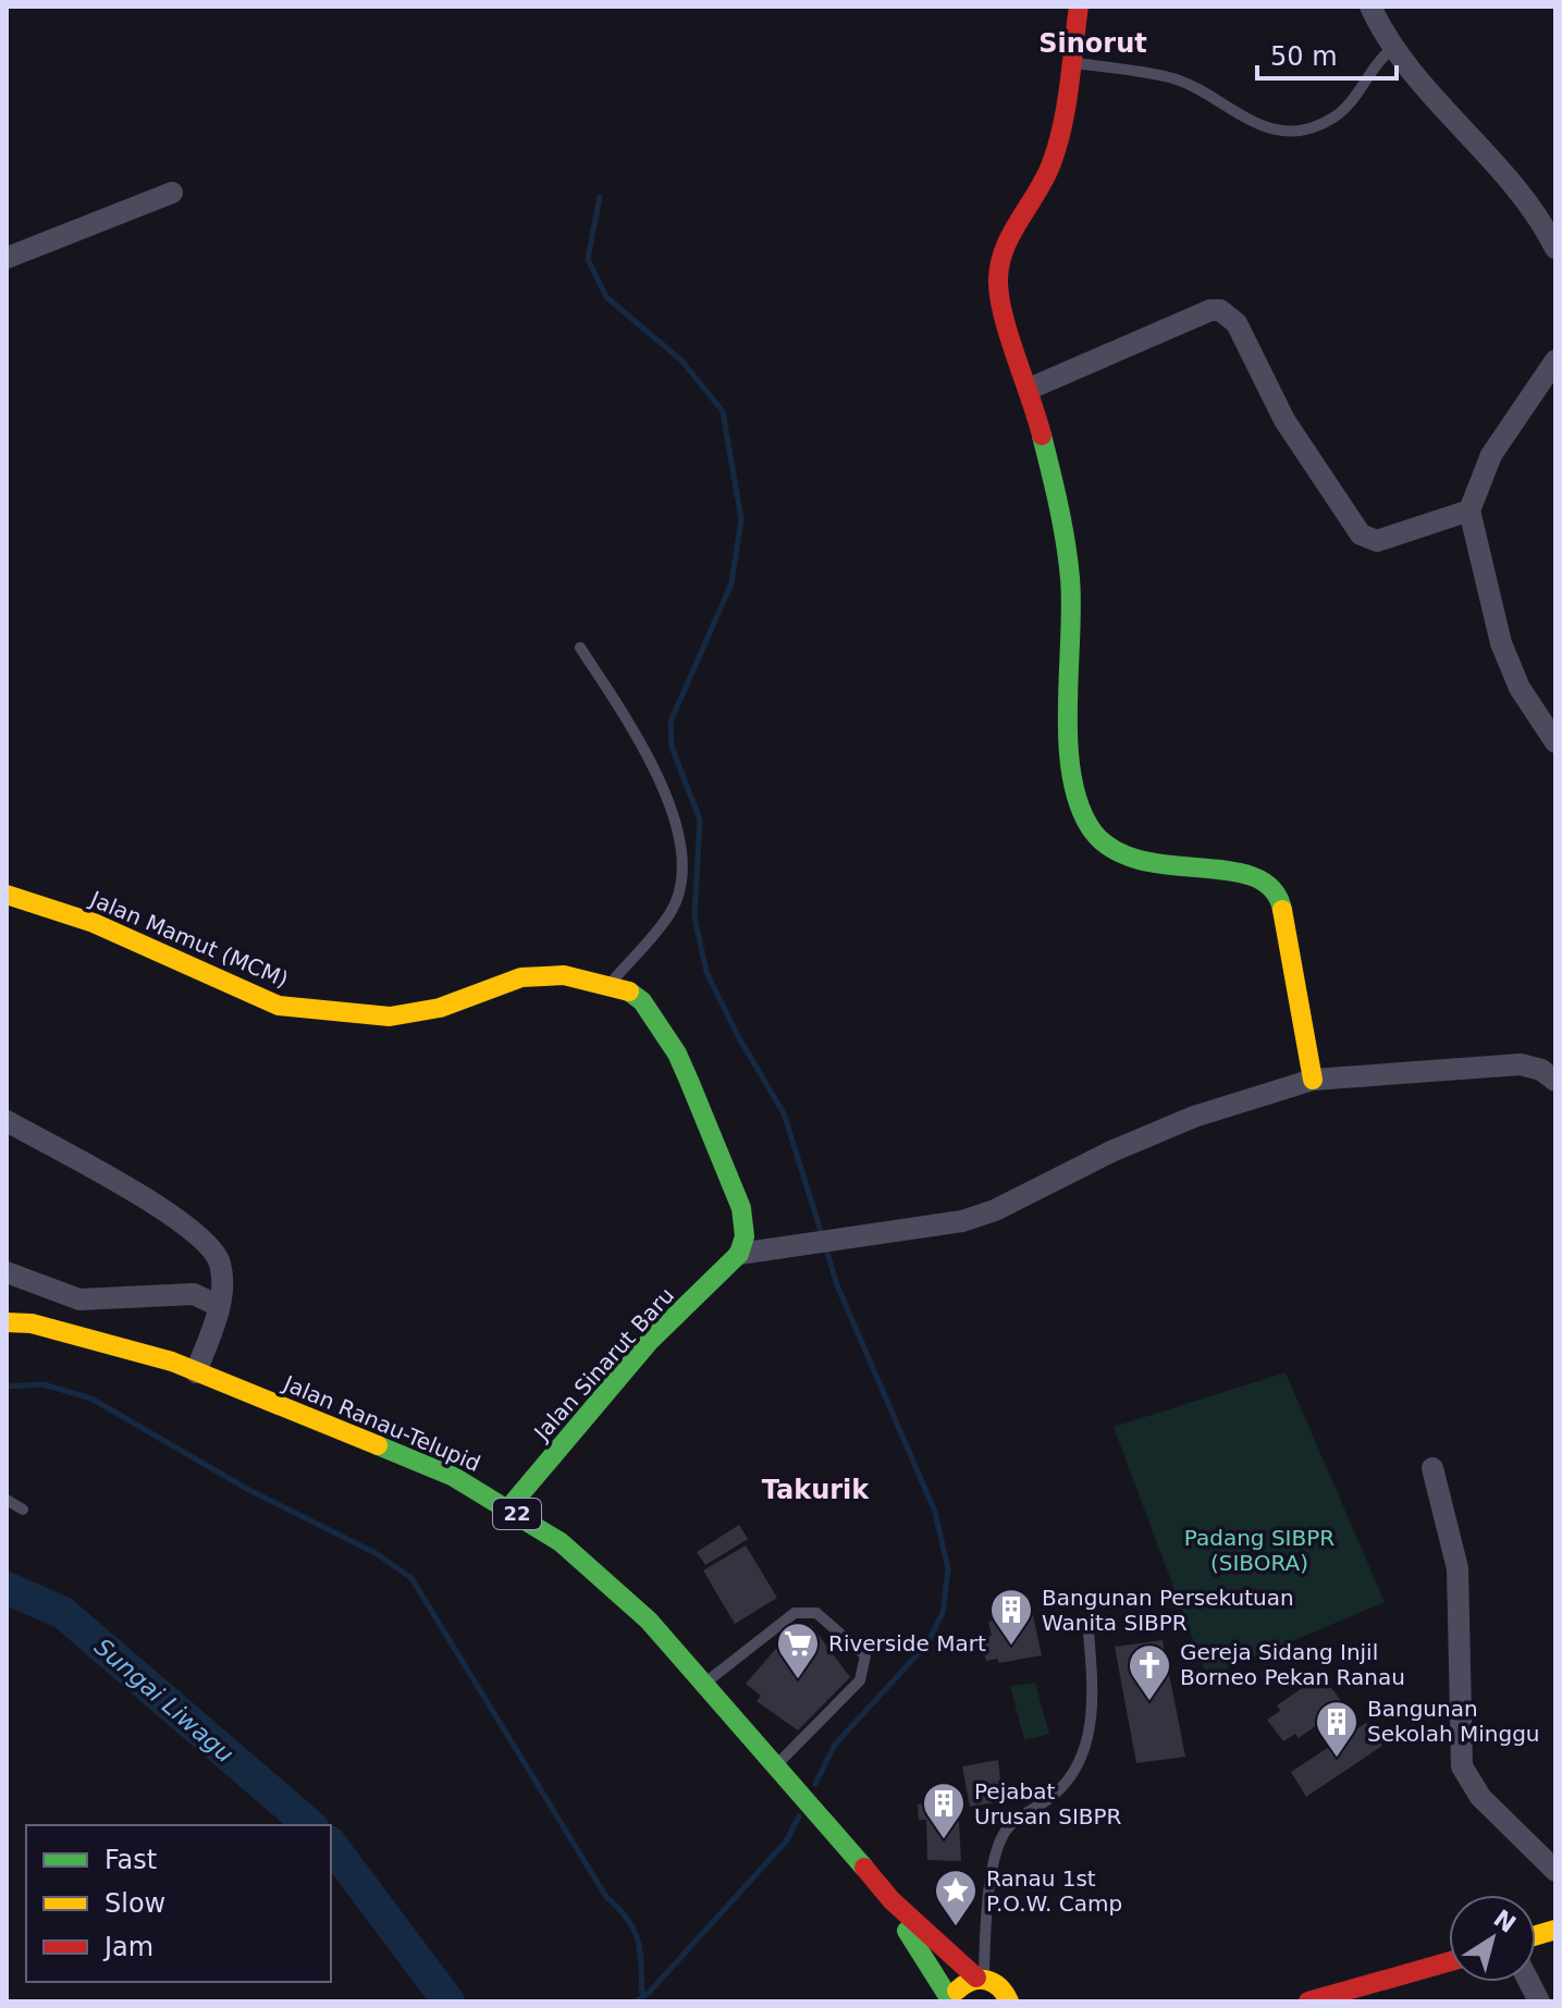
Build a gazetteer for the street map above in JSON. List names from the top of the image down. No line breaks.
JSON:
{"streets":{"main road":["Jalan Mamut (MCM)","Jalan Sinarut Baru","Jalan Ranau-Telupid","22"]},"crossings":[["Jalan Mamut (MCM)","Jalan Sinarut Baru"],["Jalan Sinarut Baru","Jalan Ranau-Telupid"],["Jalan Ranau-Telupid","22"]],"districts":["Sinorut","Takurik"],"water":["Sungai Liwagu"],"parks":["Padang SIBPR (SIBORA)"],"places":{"building":["Bangunan Persekutuan Wanita SIBPR","Bangunan Sekolah Minggu","Pejabat Urusan SIBPR"],"supermarket":["Riverside Mart"],"church":["Gereja Sidang Injil Borneo Pekan Ranau"],"place":["Ranau 1st P.O.W. Camp"]},"legend":["Fast","Slow","Jam"],"scale_bar":"50 m","north":"top right"}
